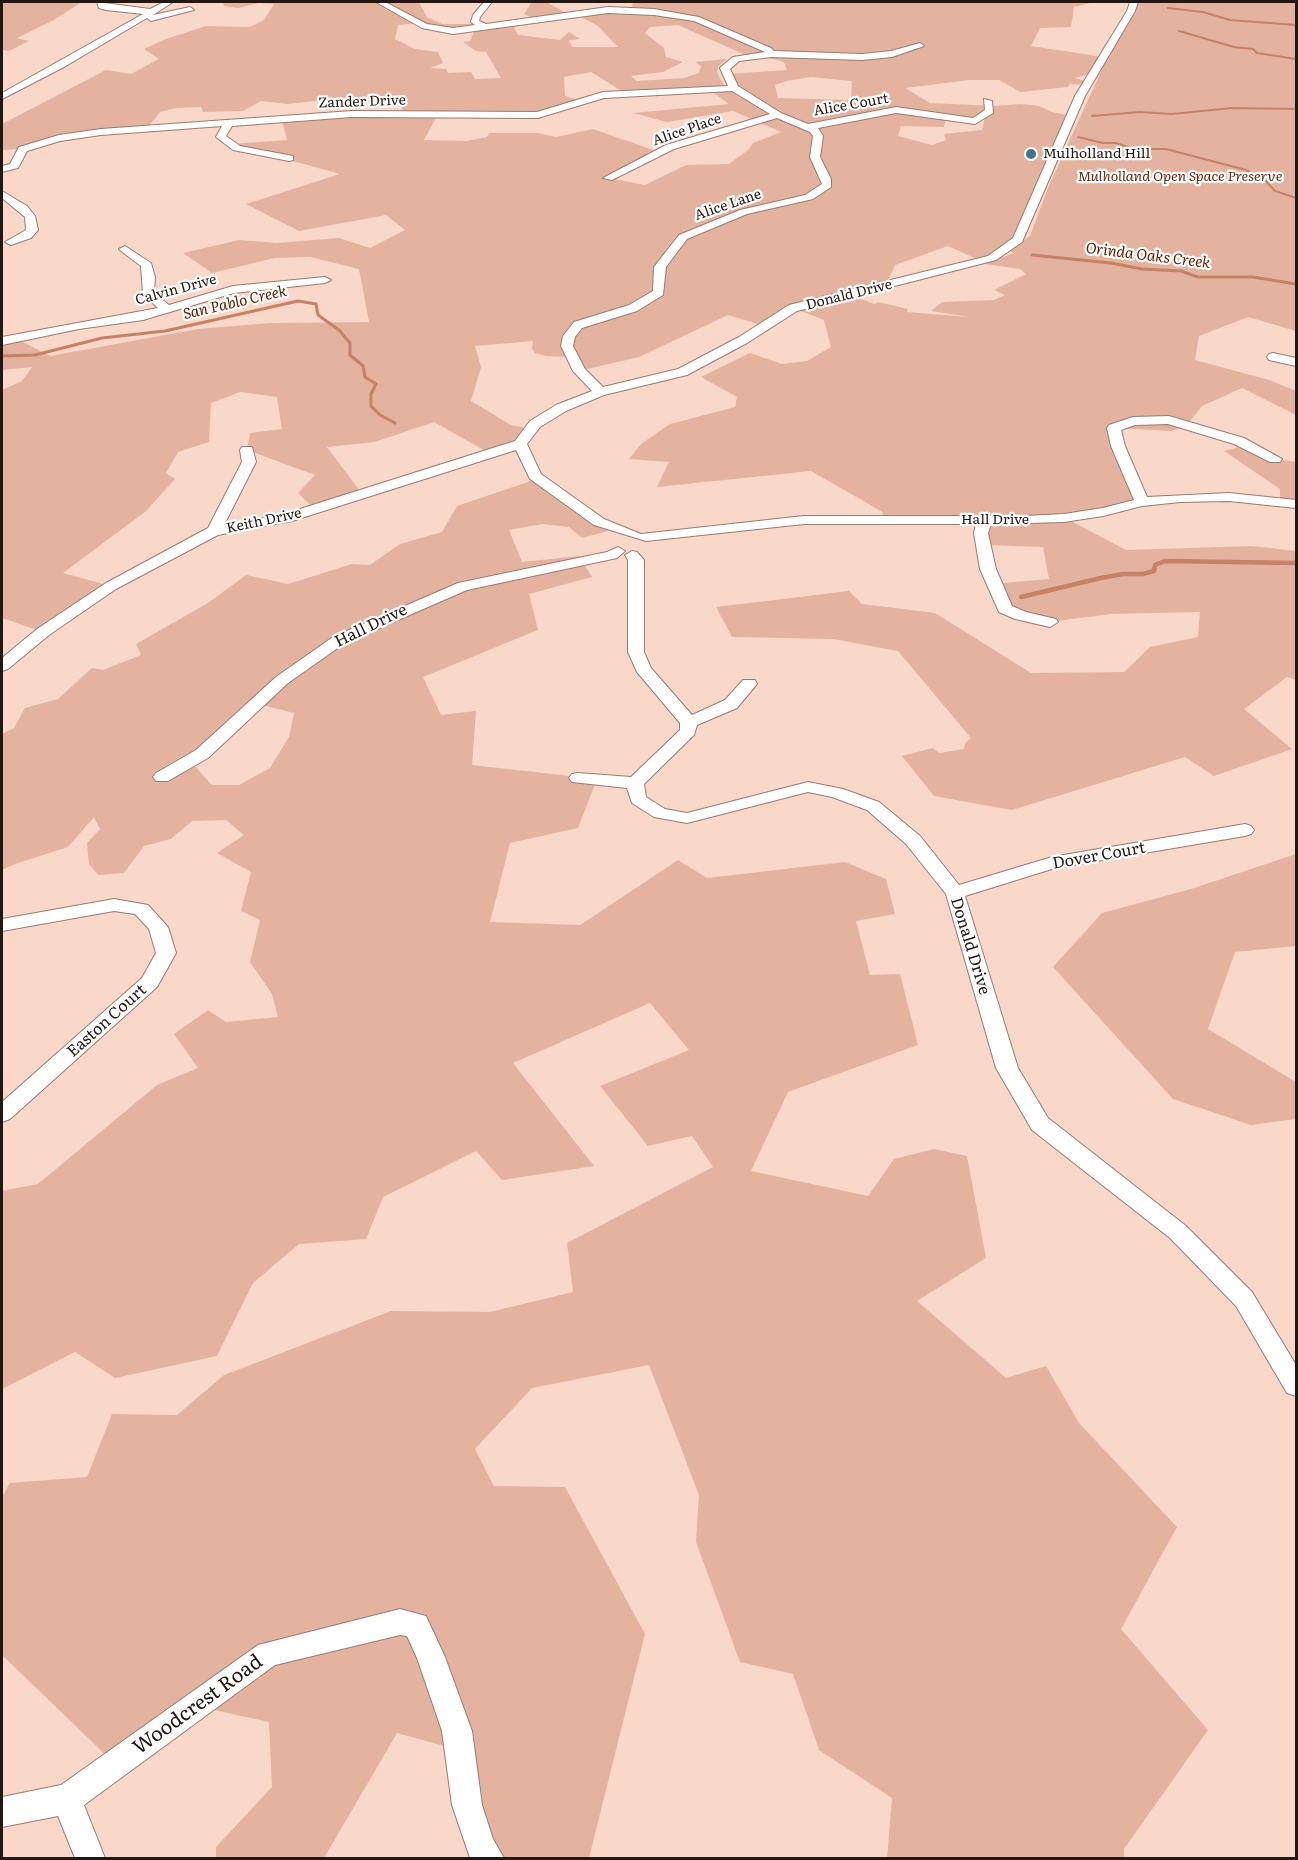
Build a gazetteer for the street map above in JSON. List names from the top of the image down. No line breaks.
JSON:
{"streets":{"street":["Zander Drive","Alice Court","Alice Place","Alice Lane","Calvin Drive","Donald Drive","Hall Drive","Keith Drive","Dover Court","Easton Court","Woodcrest Road"]},"crossings":[["Alice Court","Alice Lane"],["Alice Lane","Donald Drive"],["Donald Drive","Keith Drive"],["Donald Drive","Dover Court"]],"water":["Orinda Oaks Creek","San Pablo Creek"],"parks":["Mulholland Open Space Preserve"],"places":["Mulholland Hill"]}
